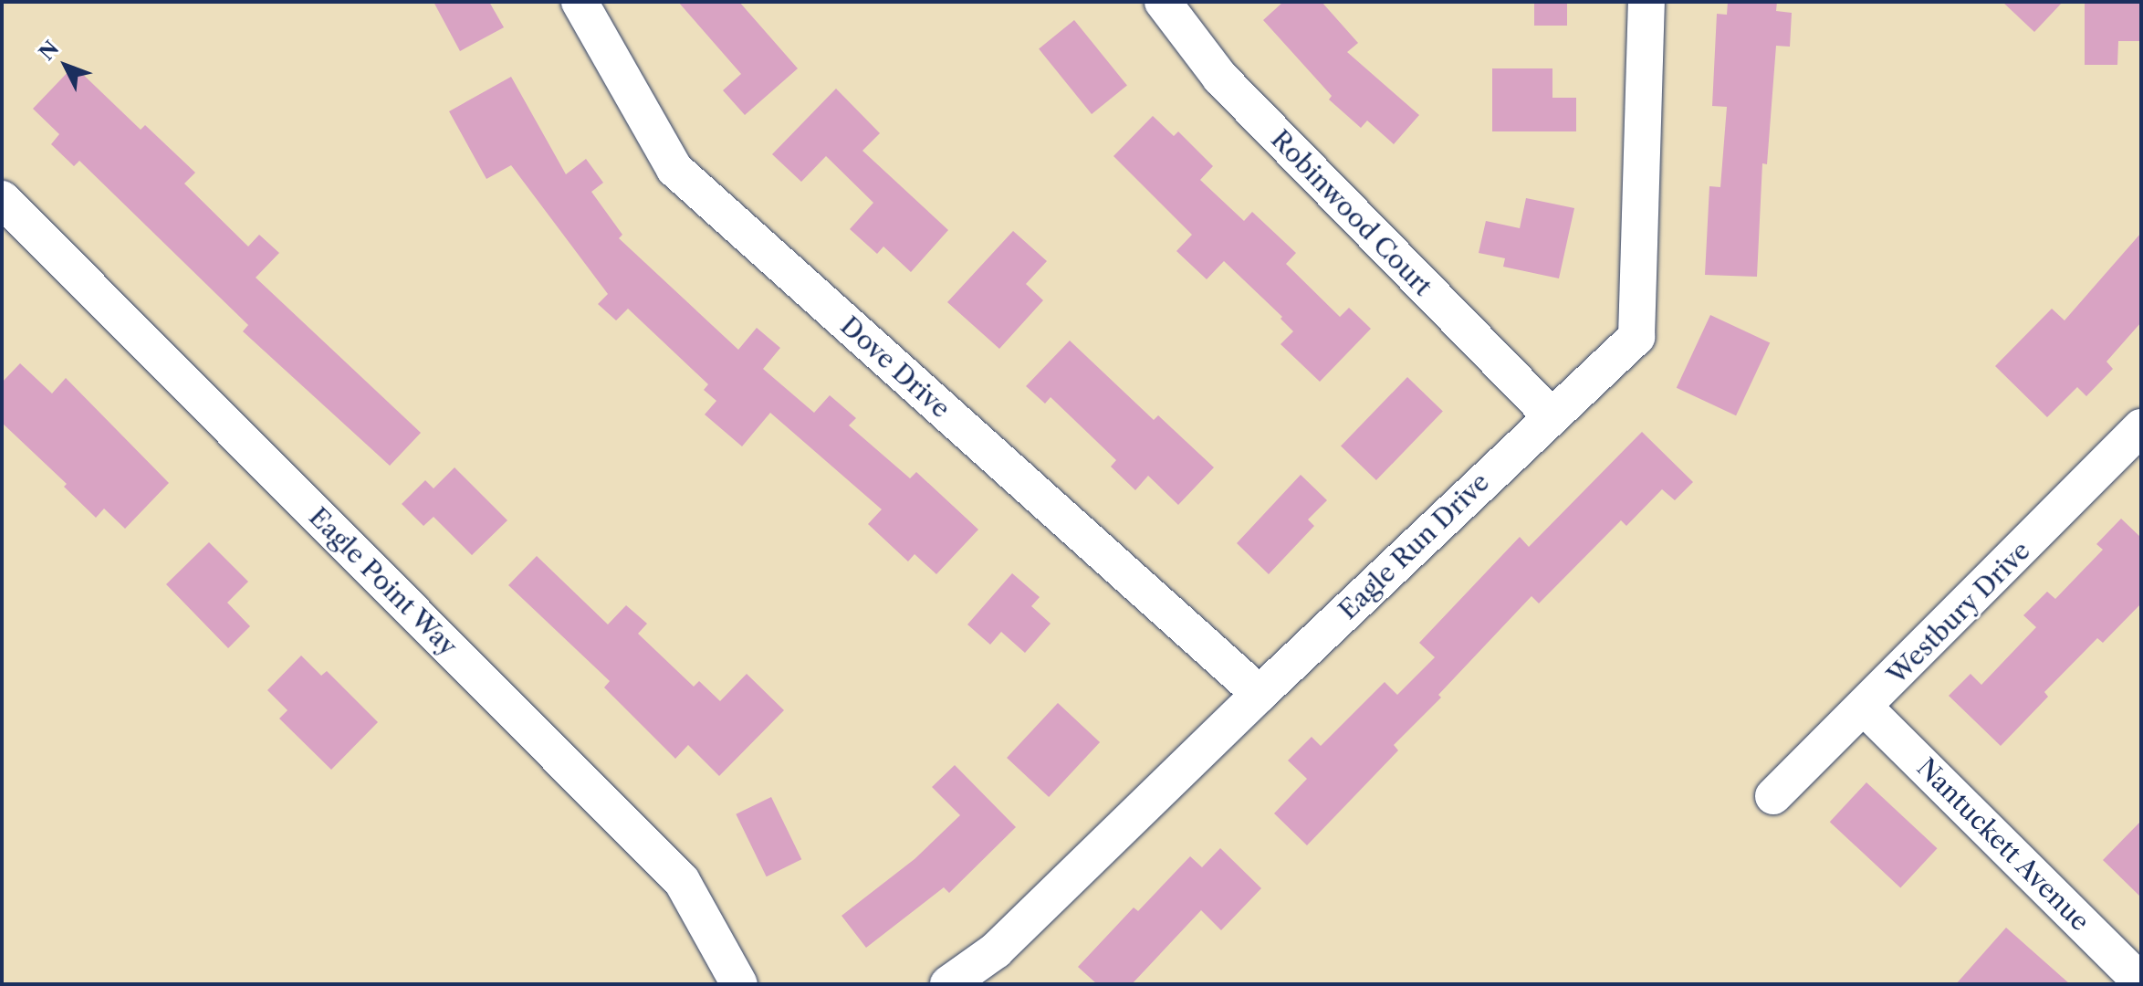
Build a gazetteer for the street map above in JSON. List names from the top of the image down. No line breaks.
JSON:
{"streets":{"street":["Robinwood Court","Dove Drive","Eagle Run Drive","Eagle Point Way","Westbury Drive","Nantuckett Avenue"]},"crossings":[["Robinwood Court","Eagle Run Drive"],["Dove Drive","Eagle Run Drive"],["Westbury Drive","Nantuckett Avenue"]],"north":"top left"}
